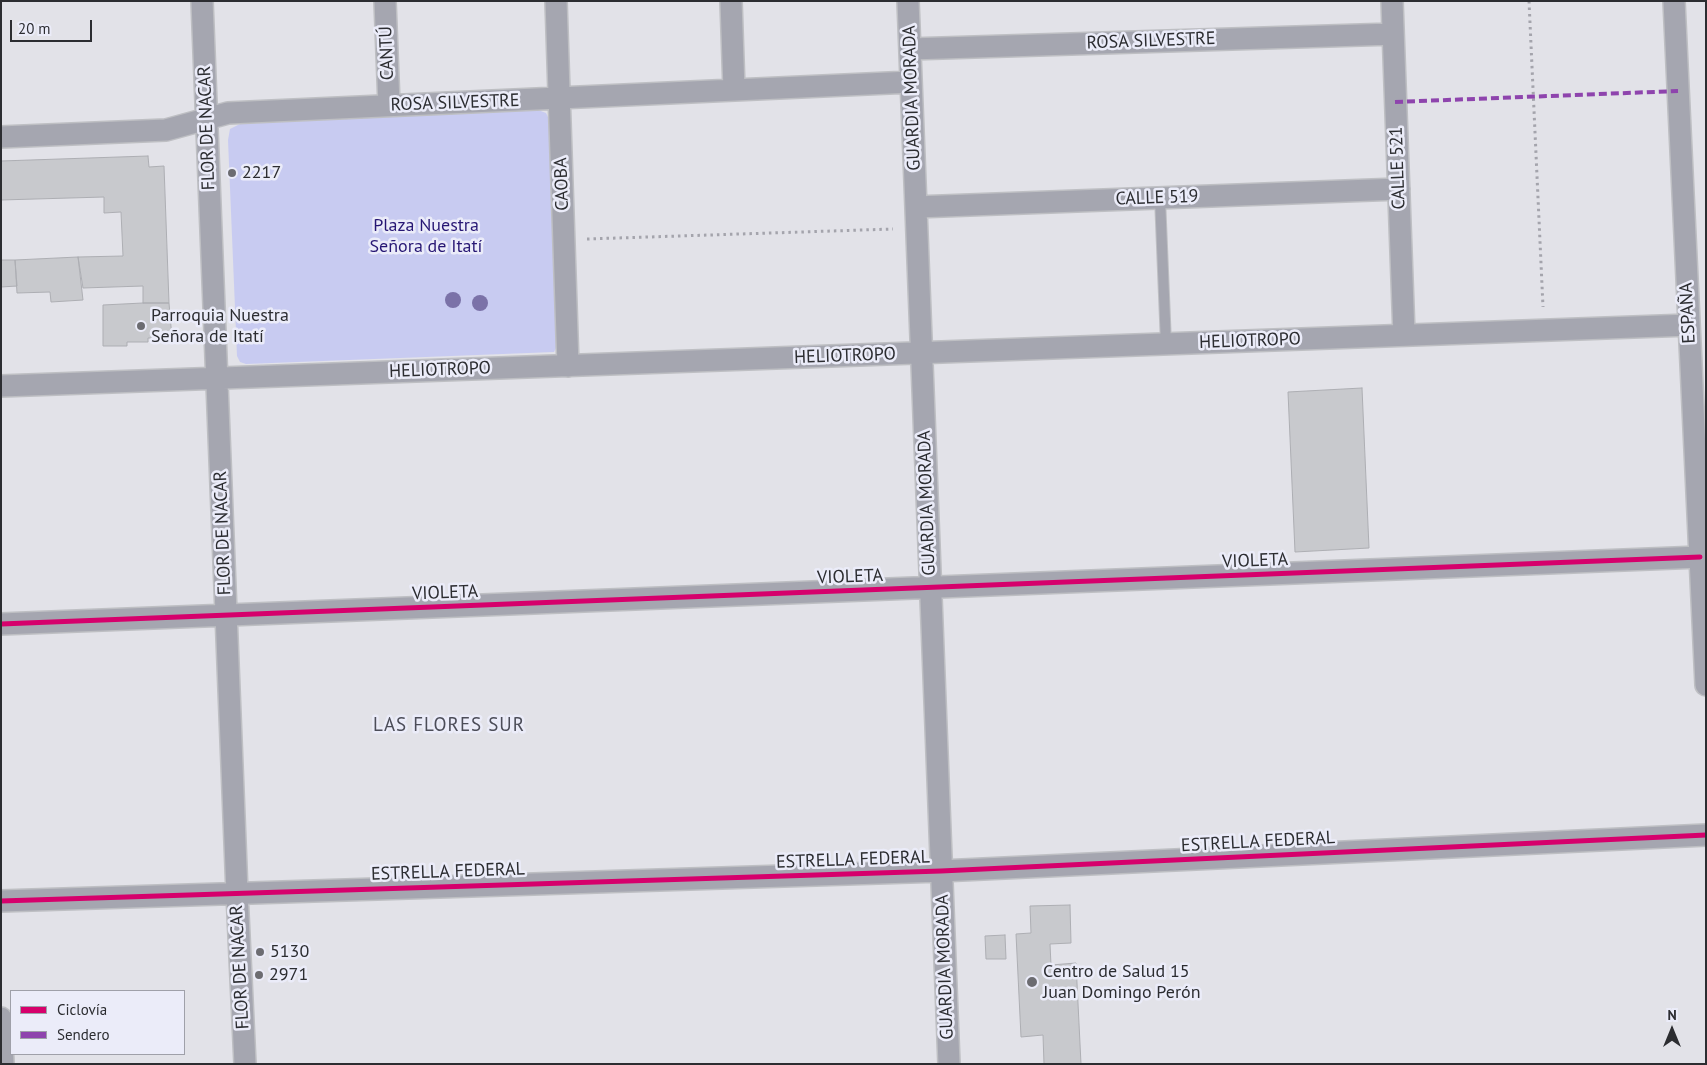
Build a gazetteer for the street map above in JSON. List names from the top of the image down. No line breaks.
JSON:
{"streets":{"street":["ROSA SILVESTRE","CANTÚ","GUARDIA MORADA","FLOR DE NACAR","CALLE 521","CAOBA","CALLE 519","ESPAÑA","HELIOTROPO","VIOLETA","ESTRELLA FEDERAL"]},"crossings":[["ROSA SILVESTRE","CANTÚ"],["ROSA SILVESTRE","GUARDIA MORADA"],["ROSA SILVESTRE","FLOR DE NACAR"],["ROSA SILVESTRE","CALLE 521"],["ROSA SILVESTRE","CAOBA"],["GUARDIA MORADA","CALLE 519"],["GUARDIA MORADA","HELIOTROPO"],["GUARDIA MORADA","VIOLETA"],["GUARDIA MORADA","ESTRELLA FEDERAL"],["FLOR DE NACAR","HELIOTROPO"],["FLOR DE NACAR","VIOLETA"],["FLOR DE NACAR","ESTRELLA FEDERAL"],["CALLE 521","CALLE 519"],["CALLE 521","HELIOTROPO"],["CAOBA","HELIOTROPO"],["ESPAÑA","HELIOTROPO"],["ESPAÑA","VIOLETA"]],"districts":["LAS FLORES SUR"],"parks":["Plaza Nuestra Señora de Itatí"],"places":["2217","Parroquia Nuestra Señora de Itatí","5130","2971","Centro de Salud 15 Juan Domingo Perón"],"legend":["Ciclovía","Sendero"],"scale_bar":"20 m","north":"top"}
